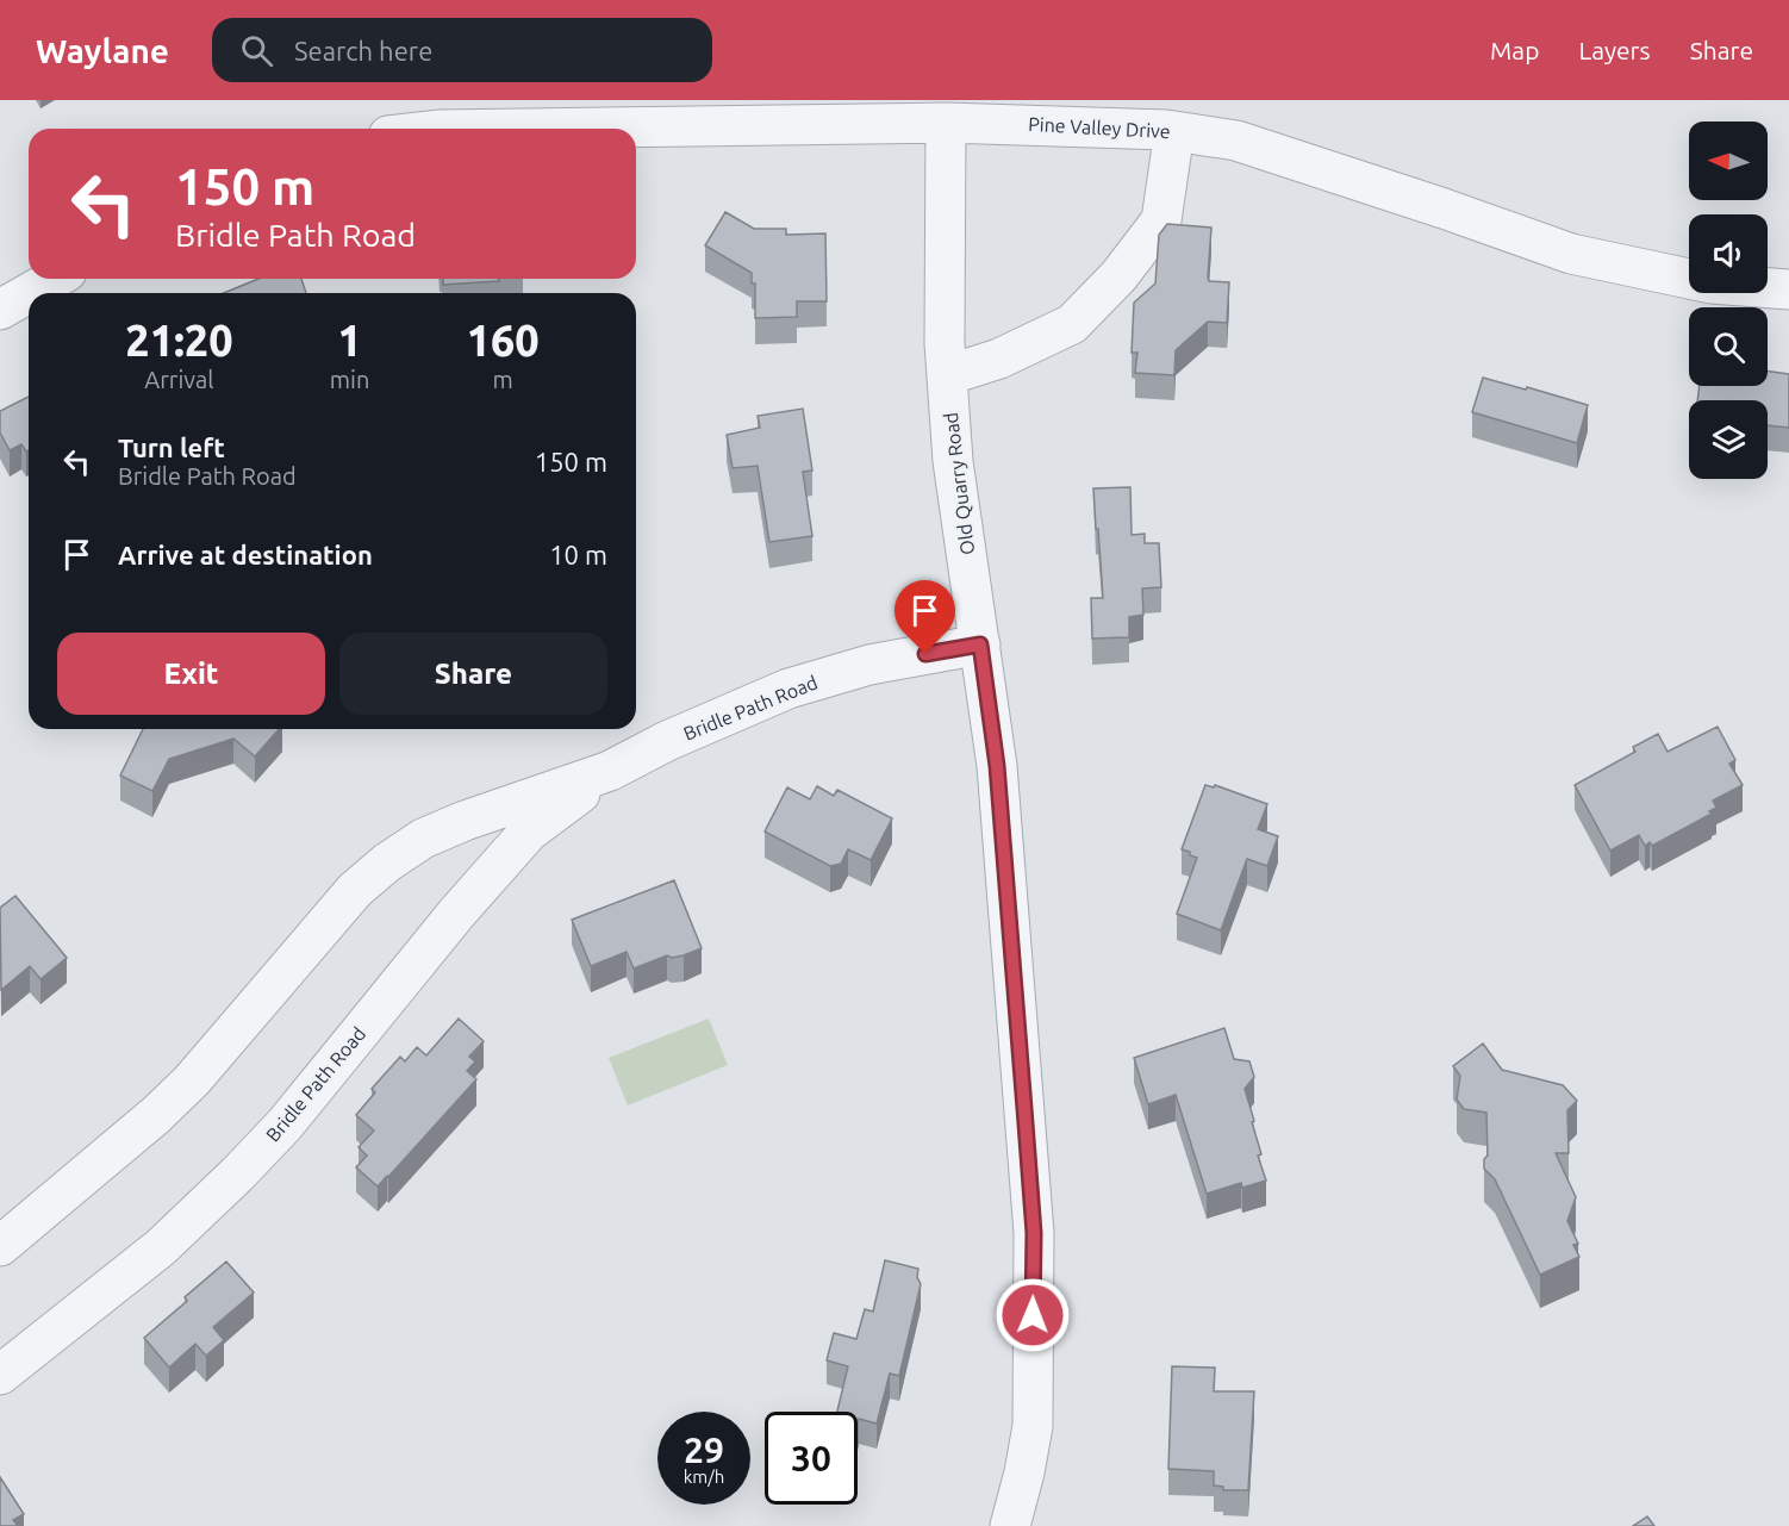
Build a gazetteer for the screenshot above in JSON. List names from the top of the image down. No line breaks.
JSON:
{"streets":{"street":["Pine Valley Drive","Old Quarry Road","Bridle Path Road"]},"crossings":[["Pine Valley Drive","Old Quarry Road"],["Old Quarry Road","Bridle Path Road"]],"north":"left","page":{"header":"Waylane","search":"Search here","nav":["Map","Layers","Share"],"turn":["150 m","Bridle Path Road"],"eta":["21:20","Arrival","1","min","160","m"],"list":[{"name":"Turn left","note":"Bridle Path Road","value":"150 m"},{"name":"Arrive at destination","value":"10 m"}],"buttons":["Exit","Share"],"speed":"29 km/h","limit":"30"}}
